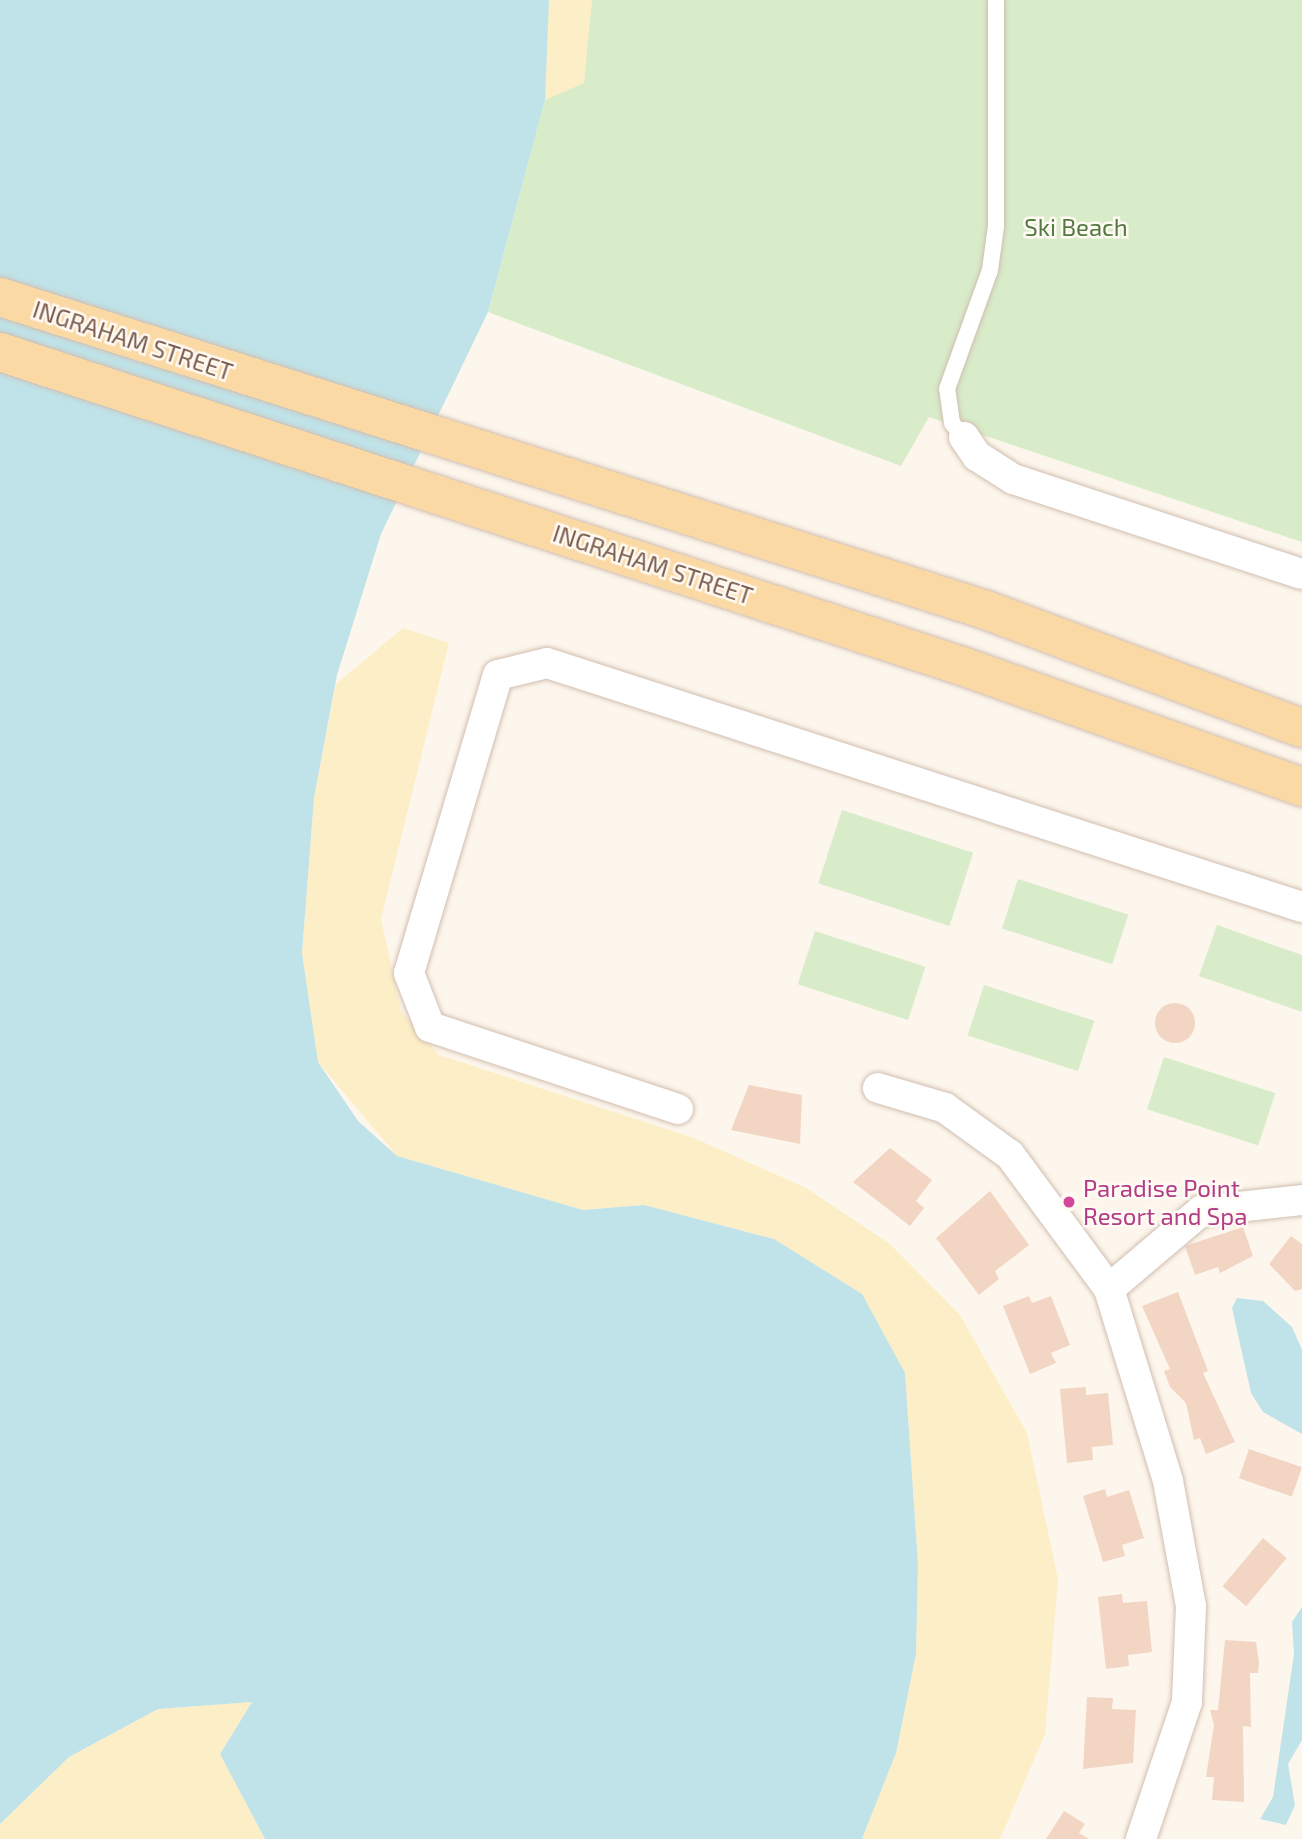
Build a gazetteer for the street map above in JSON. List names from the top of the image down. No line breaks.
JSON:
{"streets":{"main road":["INGRAHAM STREET"]},"parks":["Ski Beach"],"places":["Paradise Point Resort and Spa"]}
